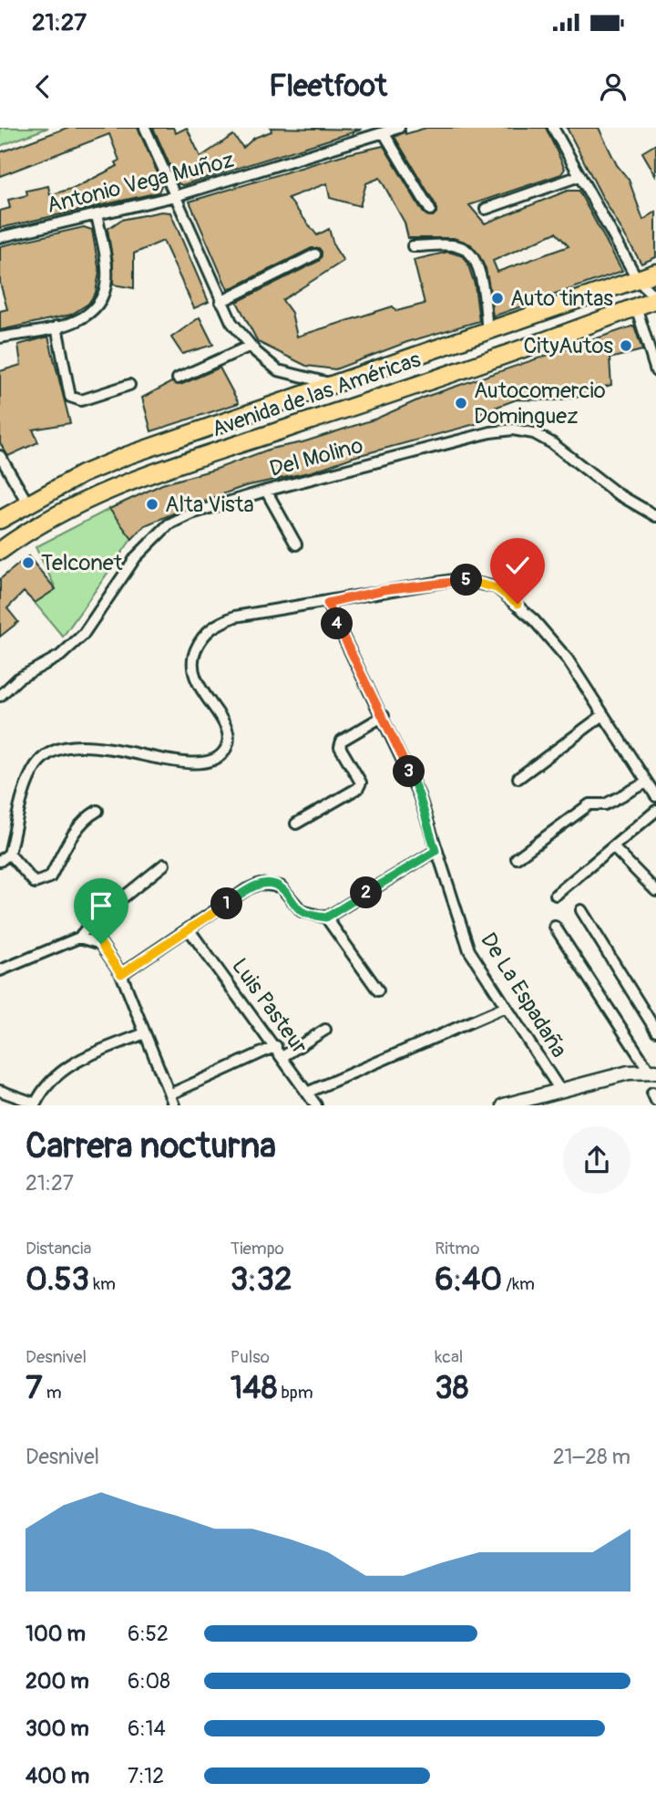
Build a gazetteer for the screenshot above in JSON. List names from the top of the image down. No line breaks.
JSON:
{"streets":{"main road":["Avenida de las Américas"],"street":["Antonio Vega Muñoz","Del Molino","De La Espadaña","Luis Pasteur"]},"places":["Auto tintas","CityAutos","Autocomercio Dominguez","Alta Vista","Telconet"],"page":{"status":"21:27","header":"Fleetfoot","pins":["5","4","3","2","1"],"heading":["Carrera nocturna","21:27"],"stats":[["Distancia","0.53 km"],["Tiempo","3:32"],["Ritmo","6:40 /km"],["Desnivel","7 m"],["Pulso","148 bpm"],["kcal","38"]],"chart":["Desnivel","21–28 m"],"list":[{"name":"100 m","note":"6:52"},{"name":"200 m","note":"6:08"},{"name":"300 m","note":"6:14"},{"name":"400 m","note":"7:12"}]}}
